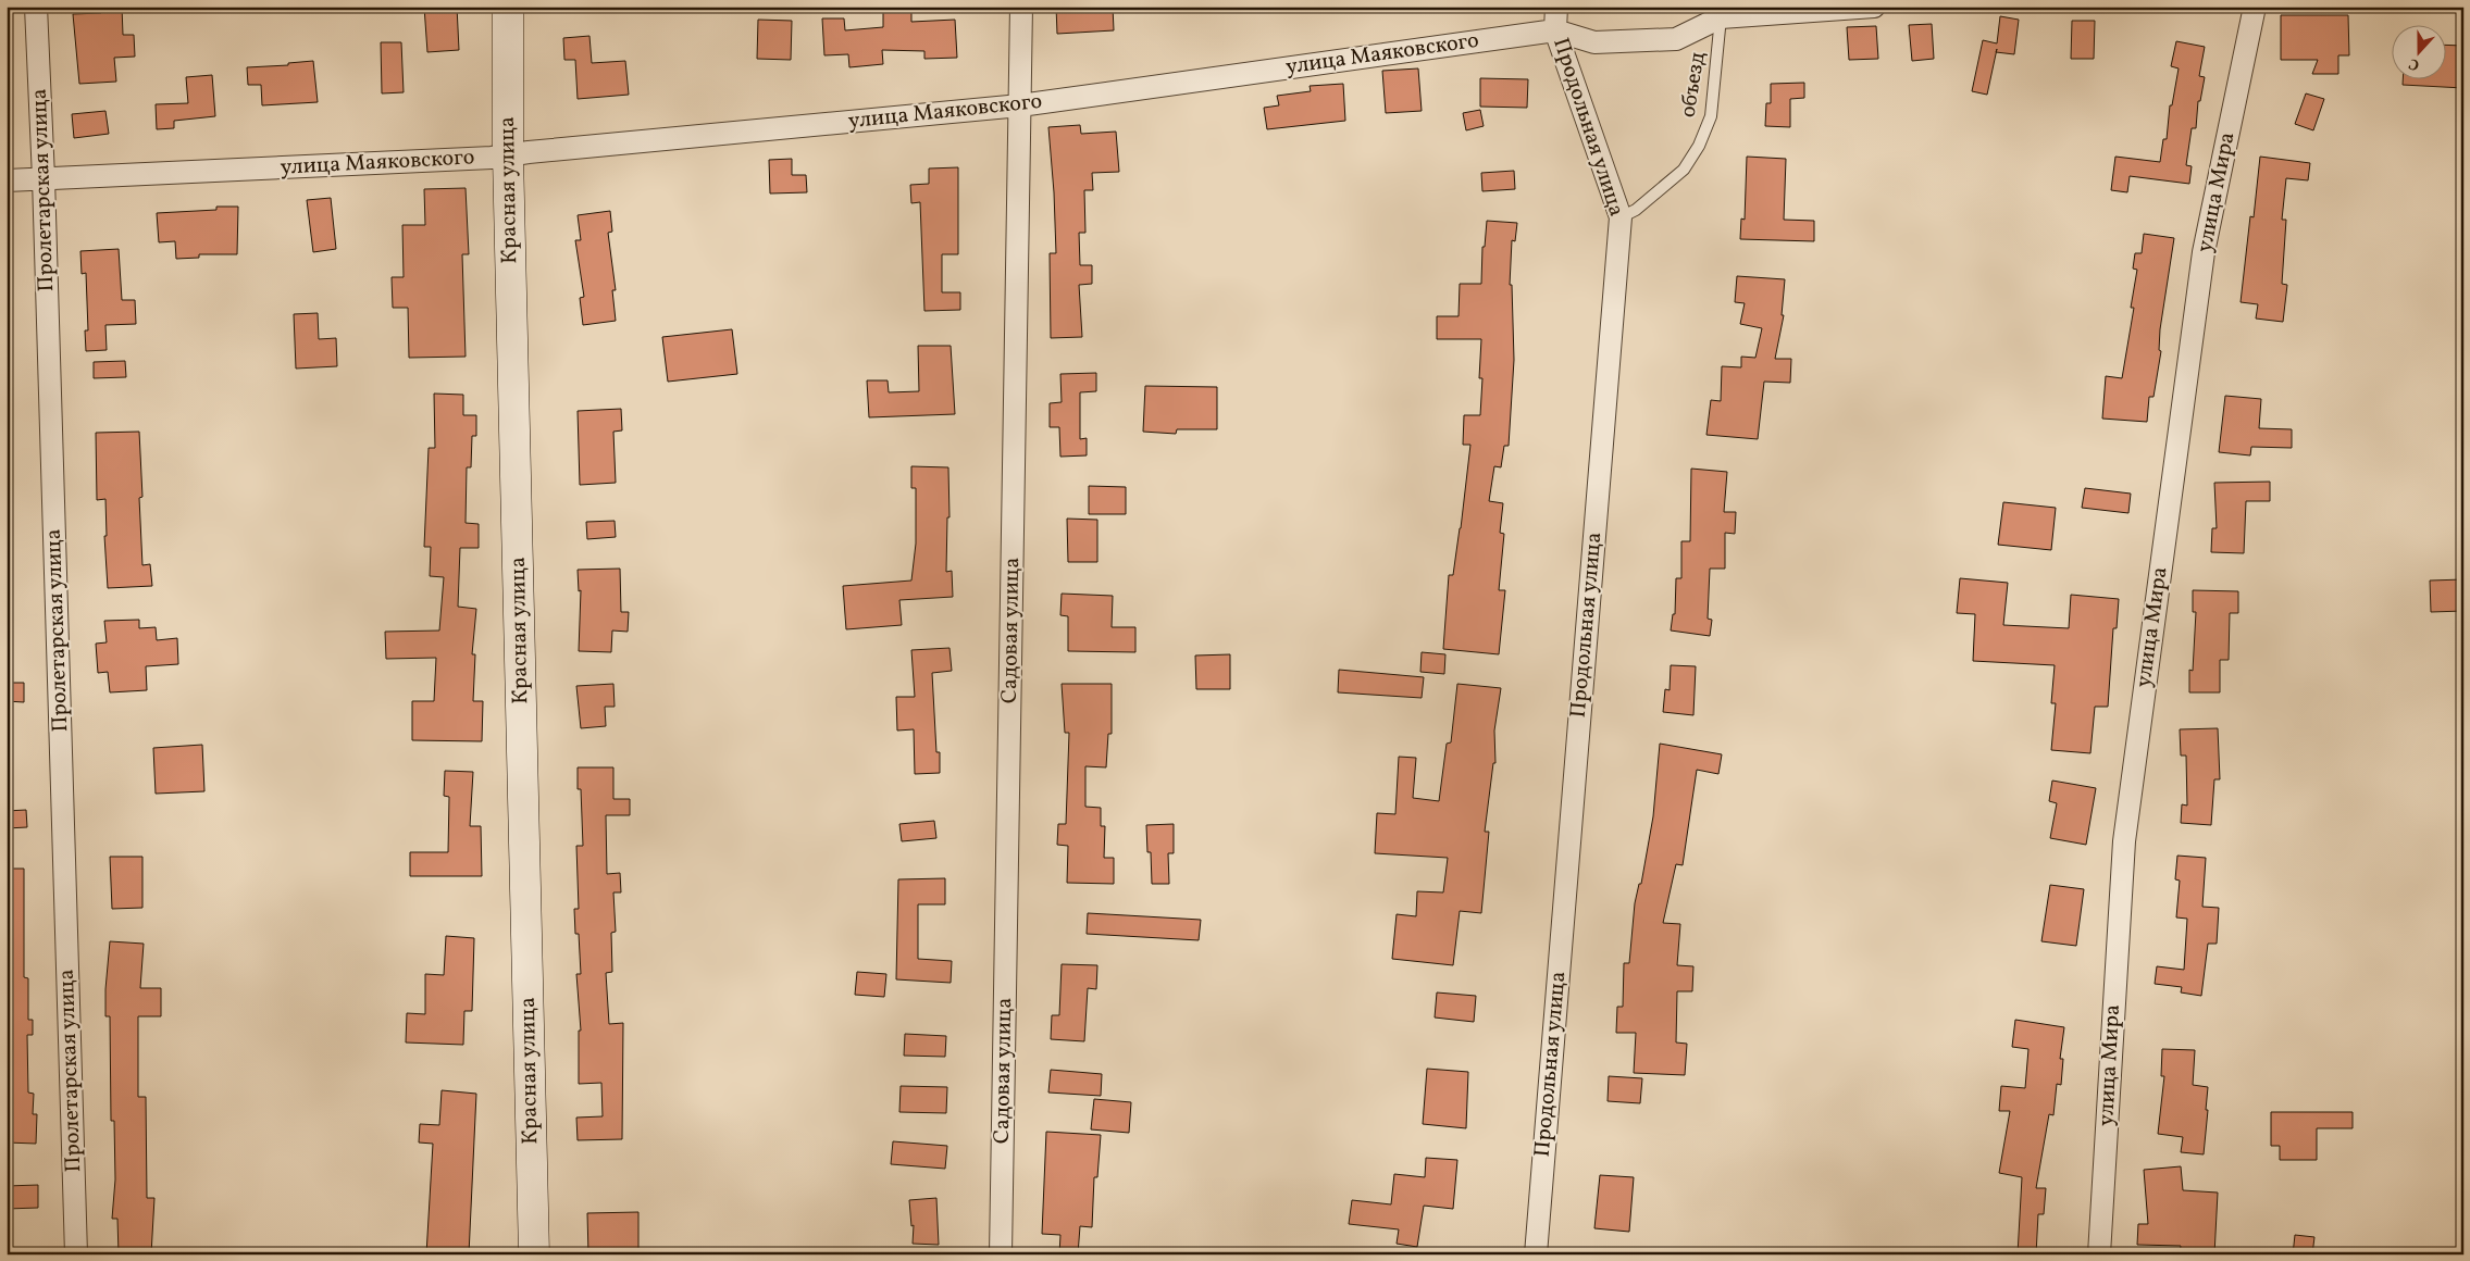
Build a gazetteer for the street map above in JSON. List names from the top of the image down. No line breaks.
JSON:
{"streets":{"street":["улица Маяковского","Продольная улица","Пролетарская улица","Красная улица","улица Мира","Садовая улица"],"lane":["объезд"]},"crossings":[["улица Маяковского","объезд"],["улица Маяковского","Продольная улица"],["улица Маяковского","Пролетарская улица"],["улица Маяковского","Красная улица"],["улица Маяковского","Садовая улица"],["объезд","Продольная улица"]],"north":"bottom"}
